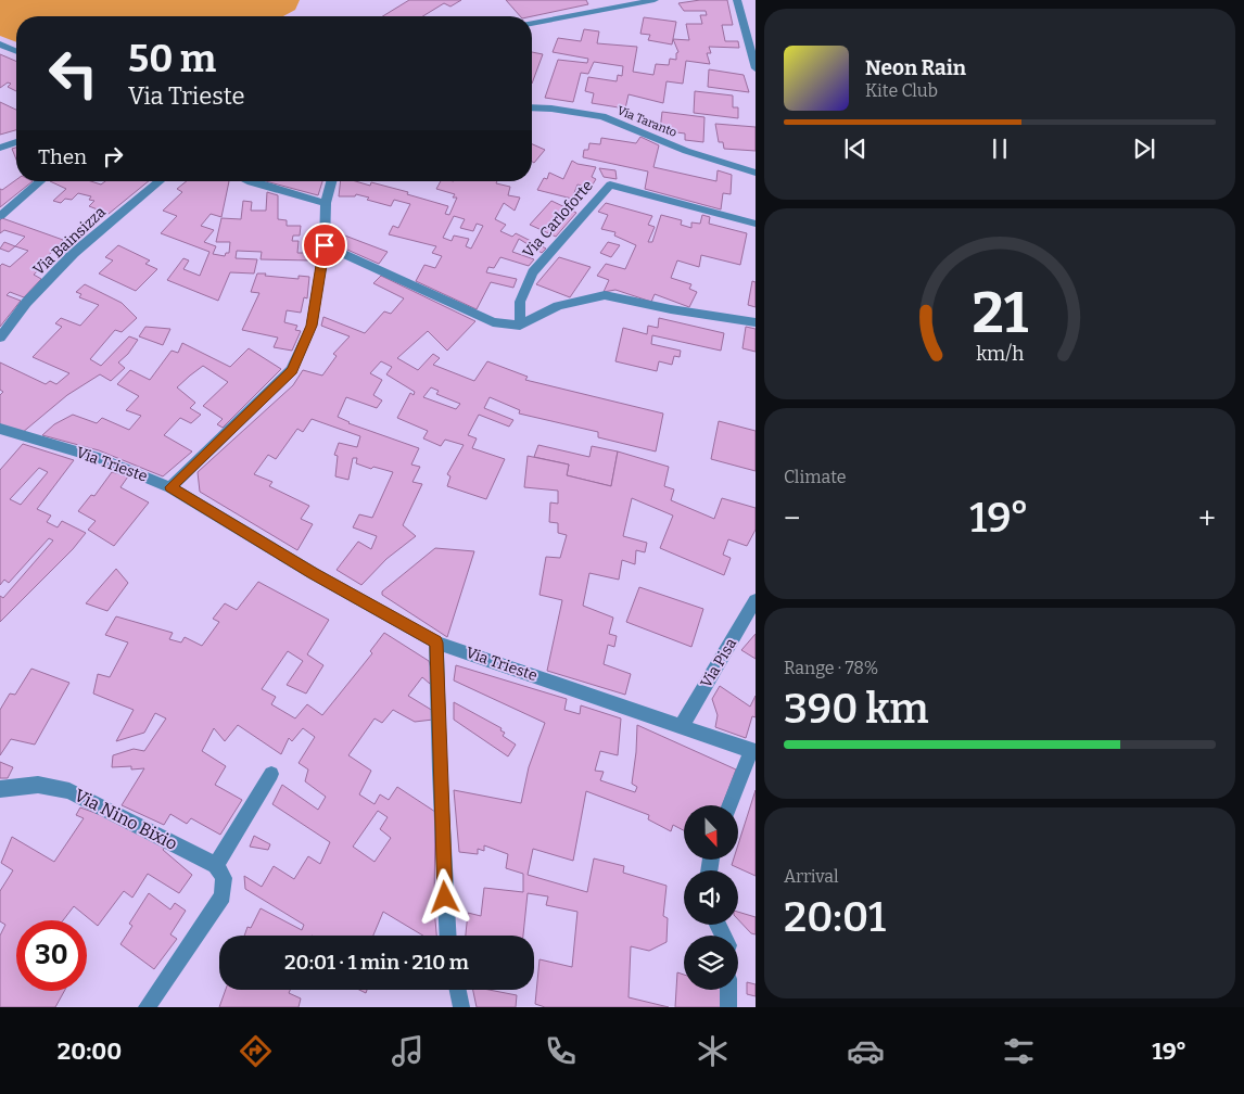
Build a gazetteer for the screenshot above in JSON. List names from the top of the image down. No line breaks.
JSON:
{"streets":{"street":["Via Taranto","Via Carloforte","Via Bainsizza","Via Trieste","Via Pisa","Via Nino Bixio"]},"crossings":[["Via Trieste","Via Pisa"]],"north":"bottom","page":{"turn":["50 m","Via Trieste"],"song":["Neon Rain","Kite Club"],"then":"Then","tile":["Climate",["Range · 78%","390 km"],["Arrival","20:01"]],"heat":["−","19°","+"],"limit":"30","trip":"20:01 · 1 min · 210 m","tabs":["20:00","19°"],"gauge":["21","km/h"]}}
